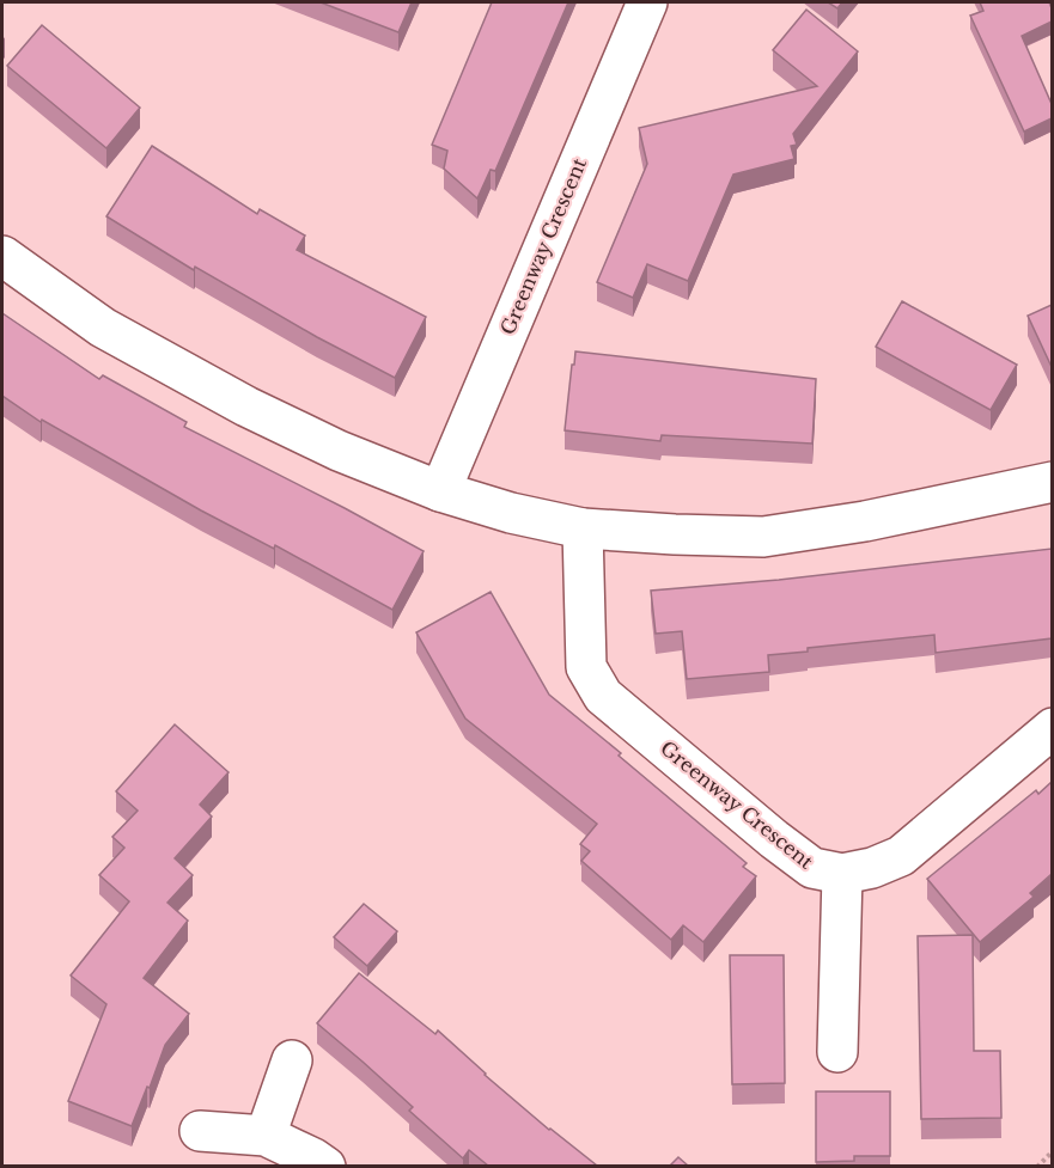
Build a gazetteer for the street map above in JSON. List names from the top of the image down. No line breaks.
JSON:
{"streets":{"street":["Greenway Crescent"]}}
